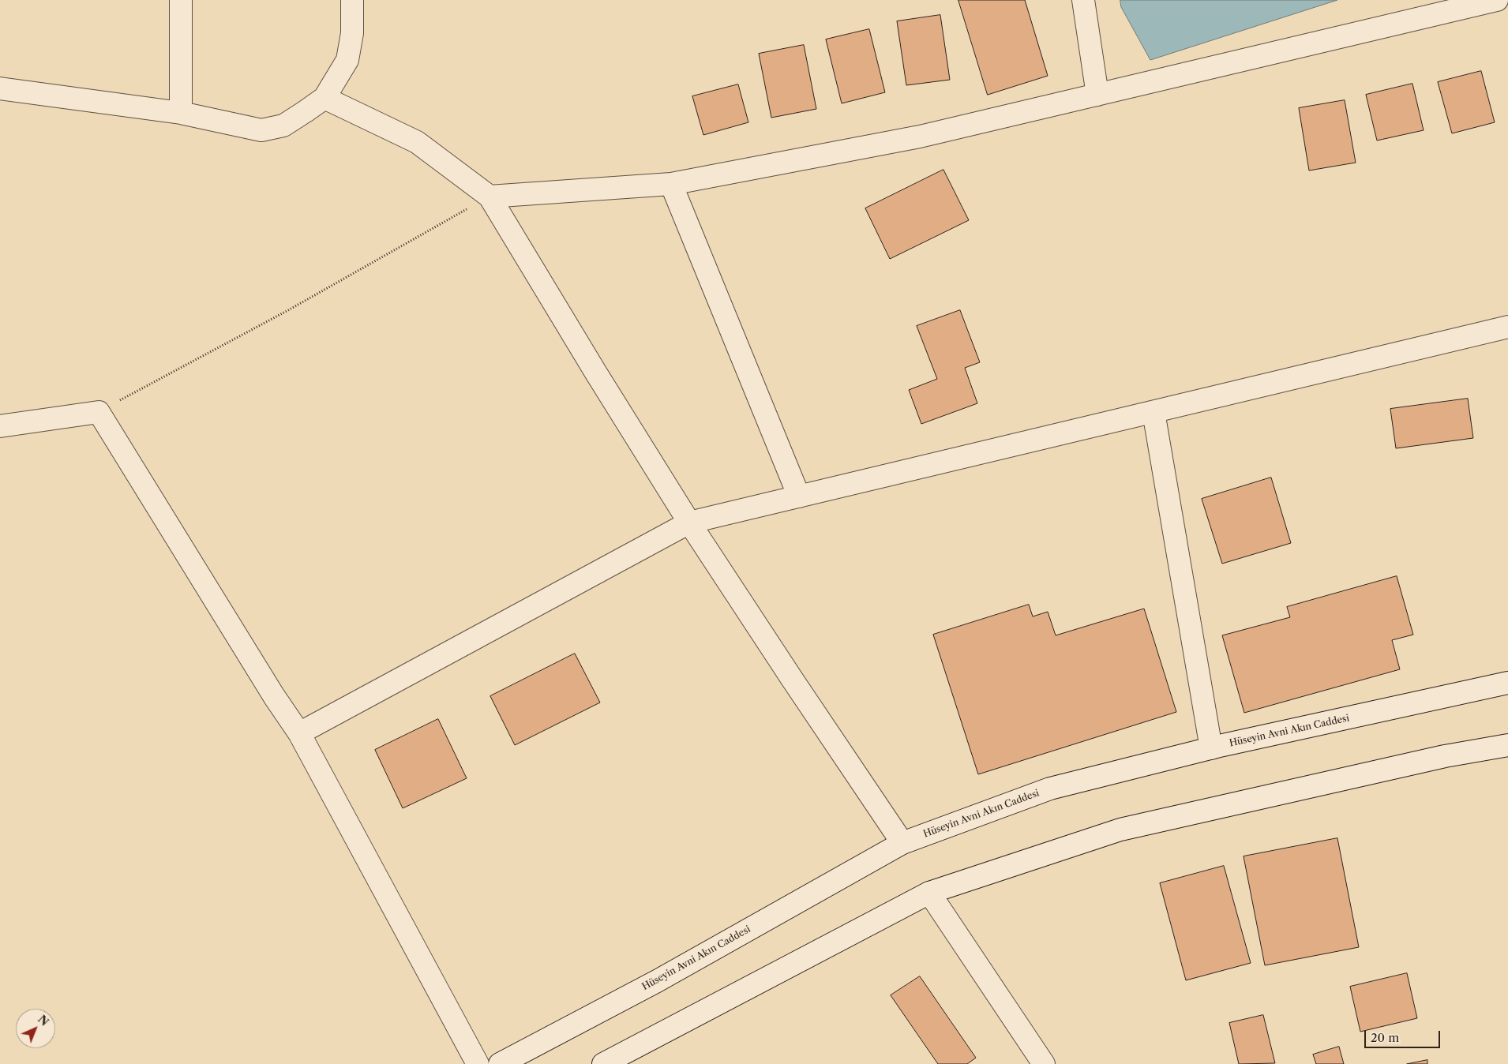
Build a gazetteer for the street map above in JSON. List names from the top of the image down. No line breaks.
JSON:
{"streets":{"street":["Hüseyin Avni Akın Caddesi"]},"scale_bar":"20 m","north":"top right"}
